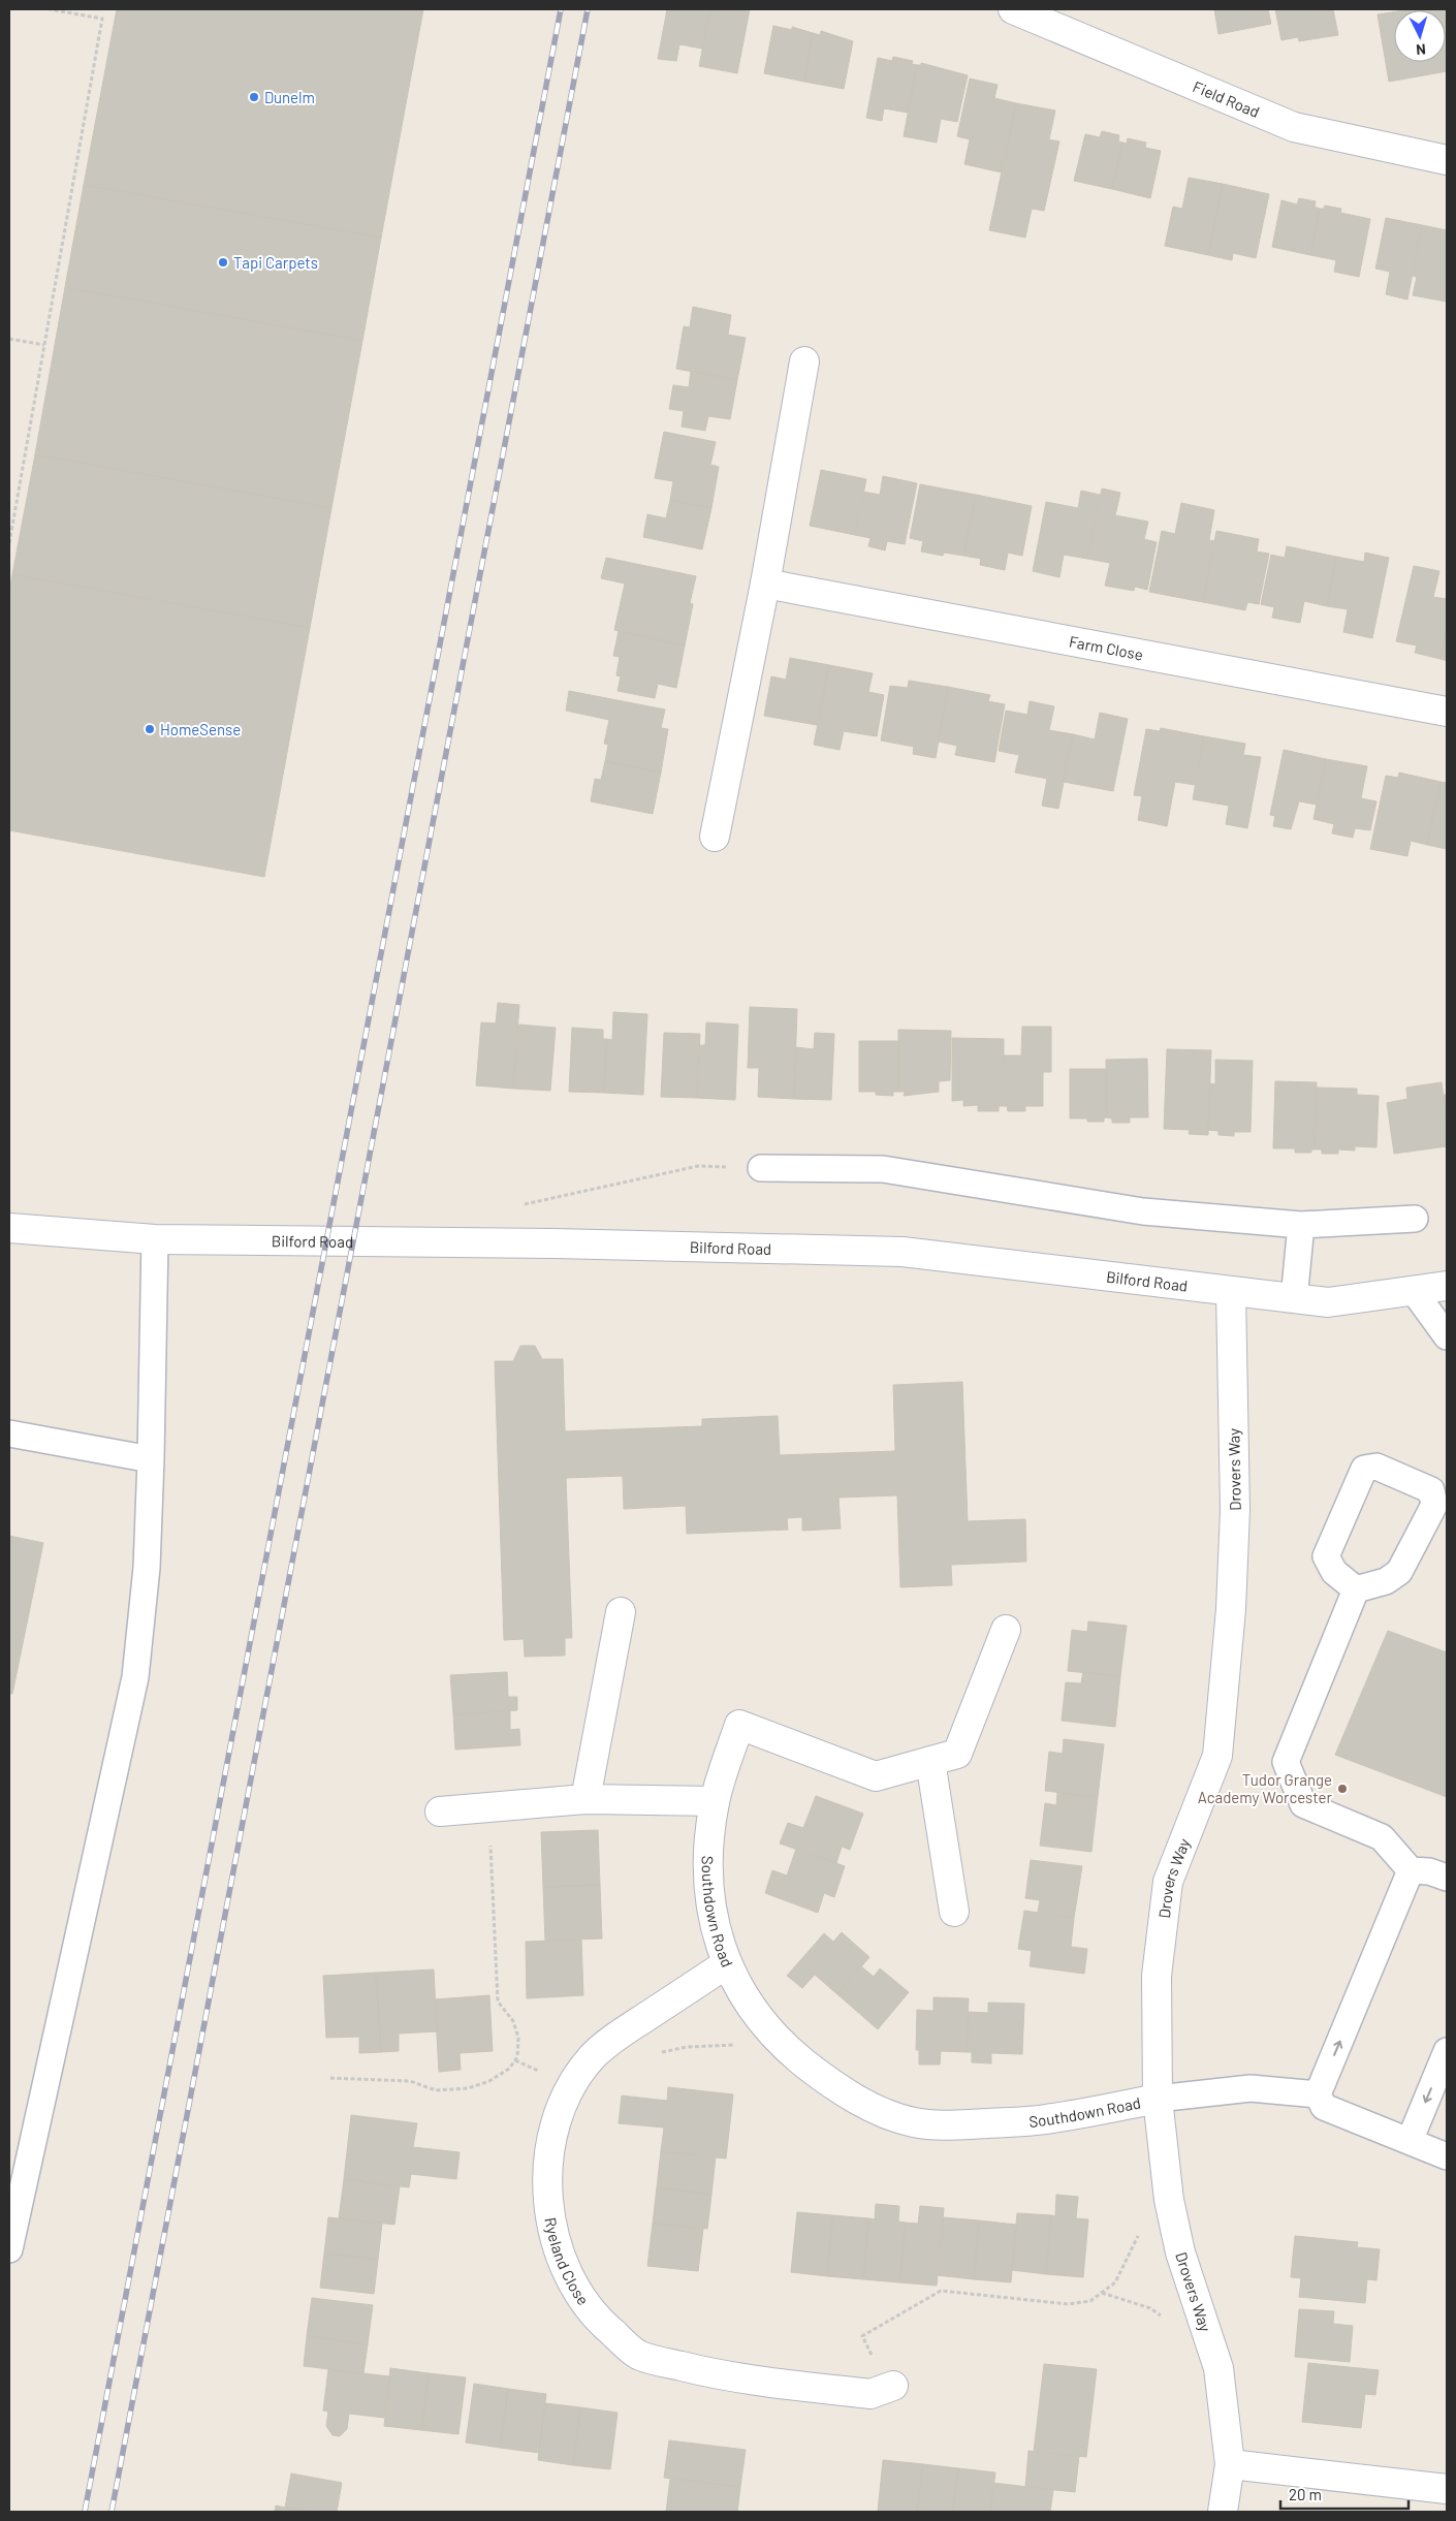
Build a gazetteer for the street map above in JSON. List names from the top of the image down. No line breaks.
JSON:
{"streets":{"street":["Field Road","Farm Close","Bilford Road","Drovers Way","Southdown Road","Ryeland Close"]},"crossings":[["Bilford Road","Drovers Way"],["Drovers Way","Southdown Road"],["Southdown Road","Ryeland Close"]],"places":["Dunelm","Tapi Carpets","HomeSense","Tudor Grange Academy Worcester"],"scale_bar":"20 m","north":"bottom"}
